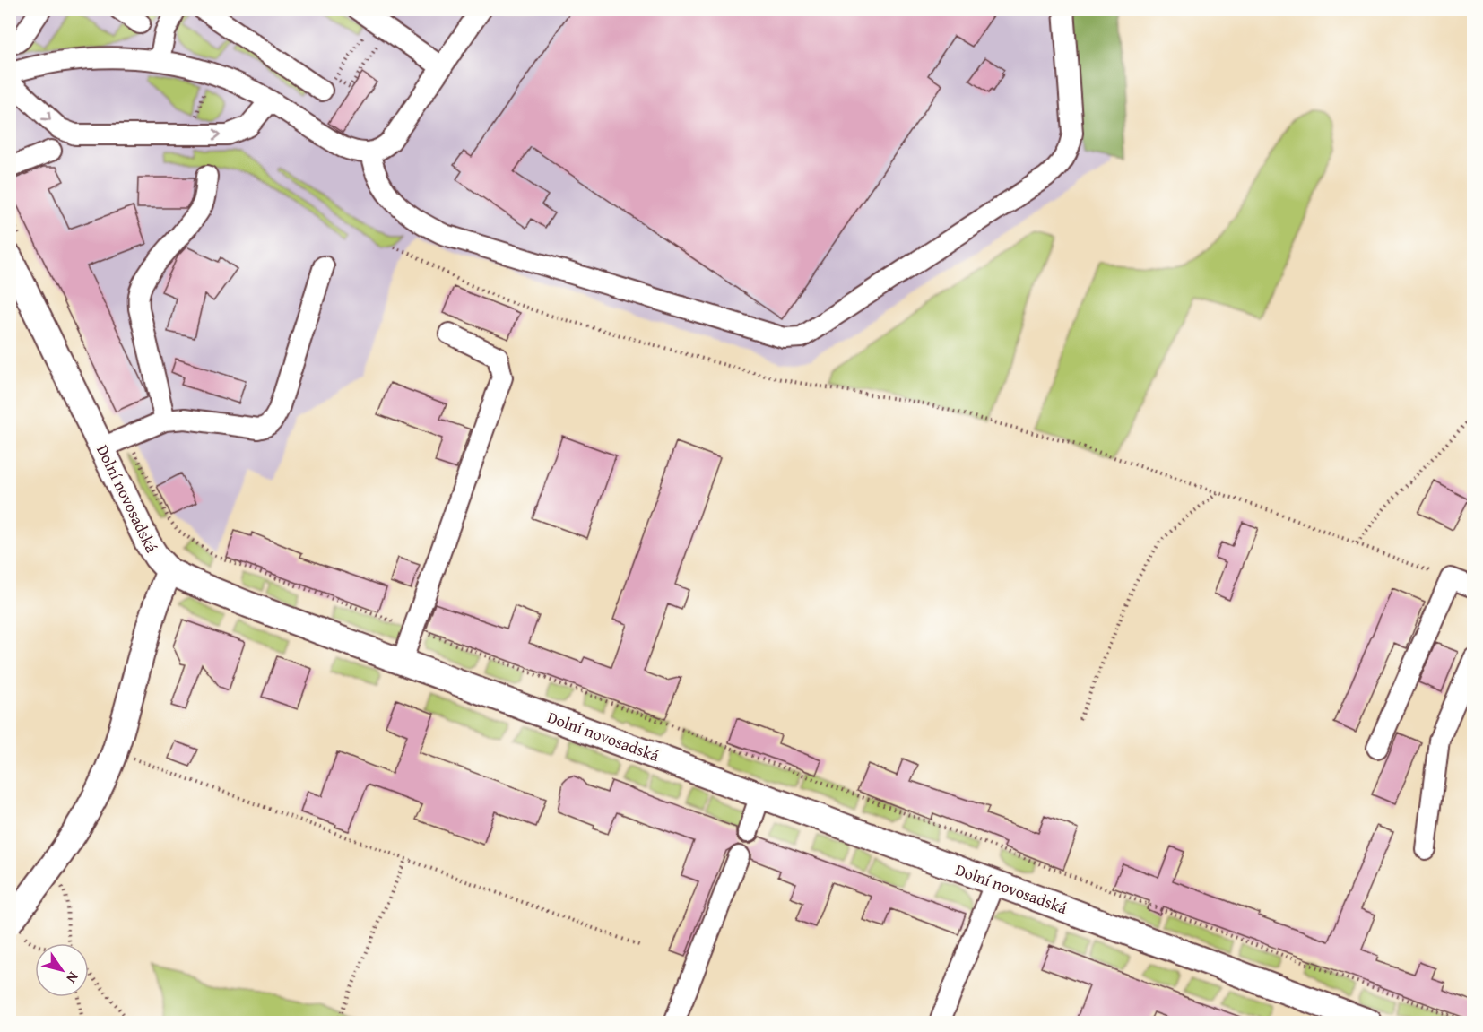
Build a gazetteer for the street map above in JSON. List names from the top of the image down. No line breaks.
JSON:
{"streets":{"main road":["Dolní novosadská"]},"north":"bottom right"}
